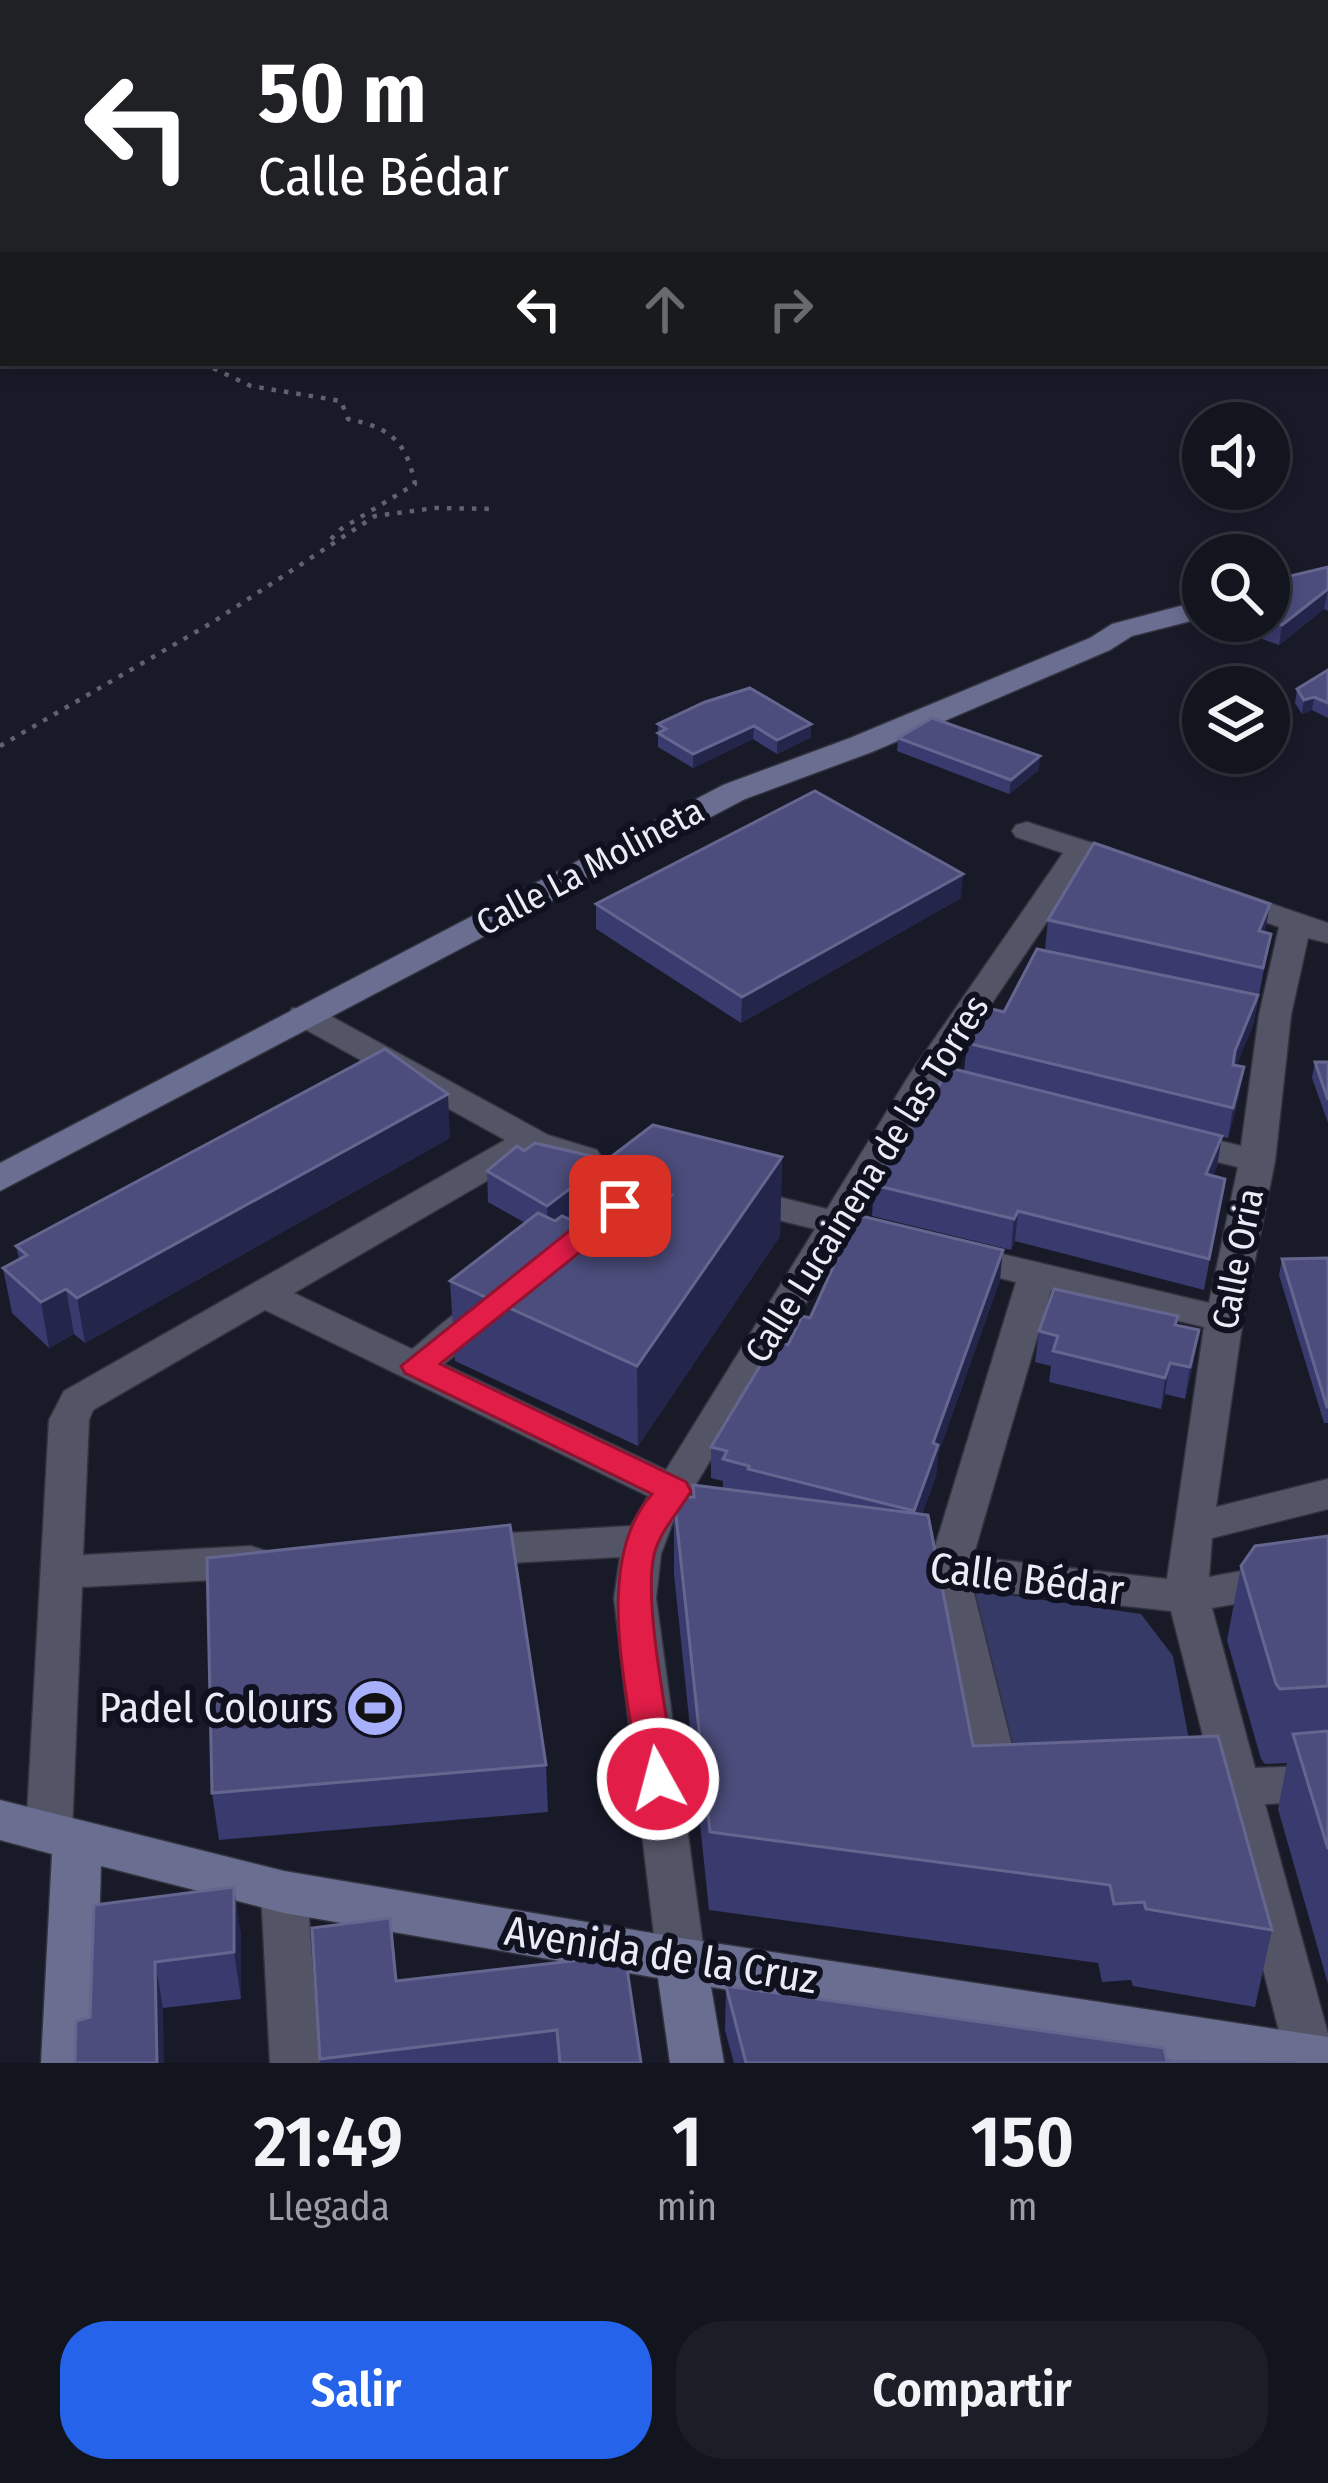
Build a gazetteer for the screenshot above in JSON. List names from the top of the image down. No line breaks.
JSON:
{"streets":{"street":["Calle La Molineta","Calle Lucainena de las Torres","Calle Oria","Calle Bédar","Avenida de la Cruz"]},"crossings":[["Calle Oria","Calle Bédar"],["Calle Oria","Avenida de la Cruz"]],"places":{"sports":["Padel Colours"]},"page":{"turn":["50 m","Calle Bédar"],"eta":["21:49","Llegada","1","min","150","m"],"buttons":["Salir","Compartir"]}}
